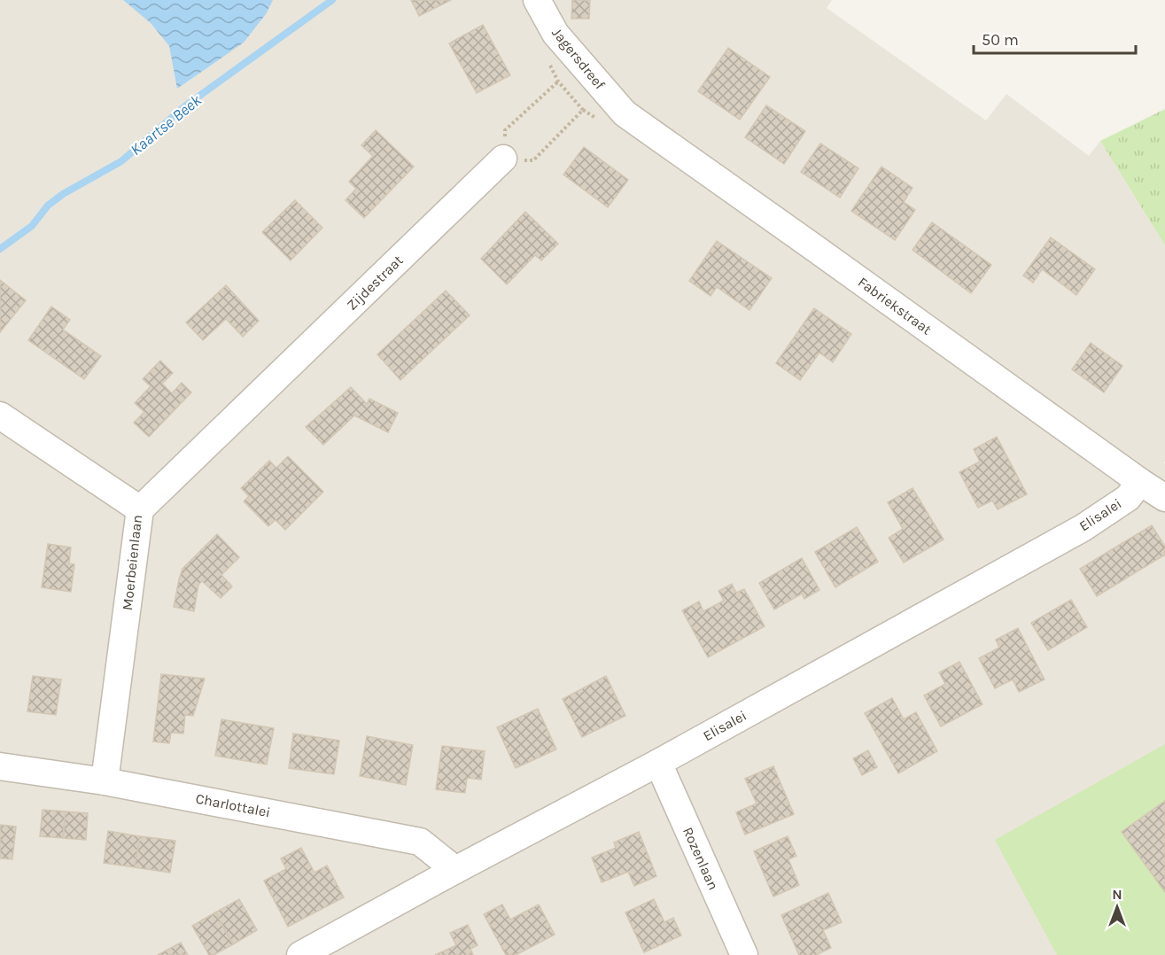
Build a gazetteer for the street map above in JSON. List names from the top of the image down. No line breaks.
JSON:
{"streets":{"street":["Jagersdreef","Zijdestraat","Fabriekstraat","Elisalei","Moerbeienlaan","Charlottalei","Rozenlaan"]},"crossings":[["Jagersdreef","Fabriekstraat"],["Zijdestraat","Moerbeienlaan"],["Fabriekstraat","Elisalei"],["Elisalei","Charlottalei"],["Elisalei","Rozenlaan"],["Moerbeienlaan","Charlottalei"]],"water":["Kaartse Beek"],"scale_bar":"50 m","north":"top"}
